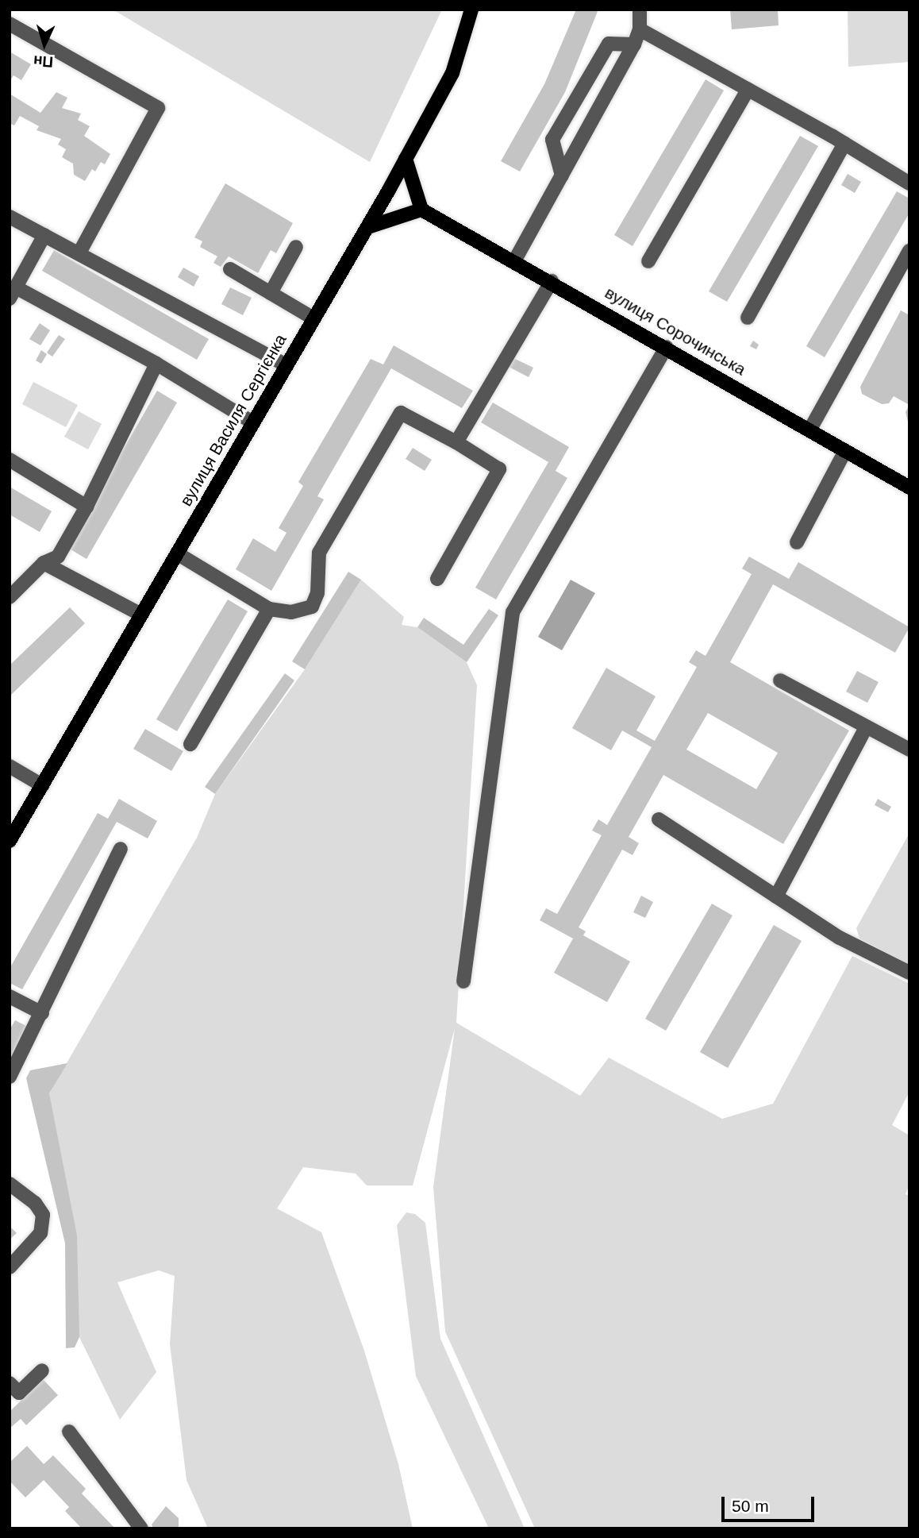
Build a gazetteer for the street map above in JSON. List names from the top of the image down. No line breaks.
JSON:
{"streets":{"main road":["вулиця Сорочинська","вулиця Василя Сергієнка"]},"scale_bar":"50 m","north":"bottom"}
